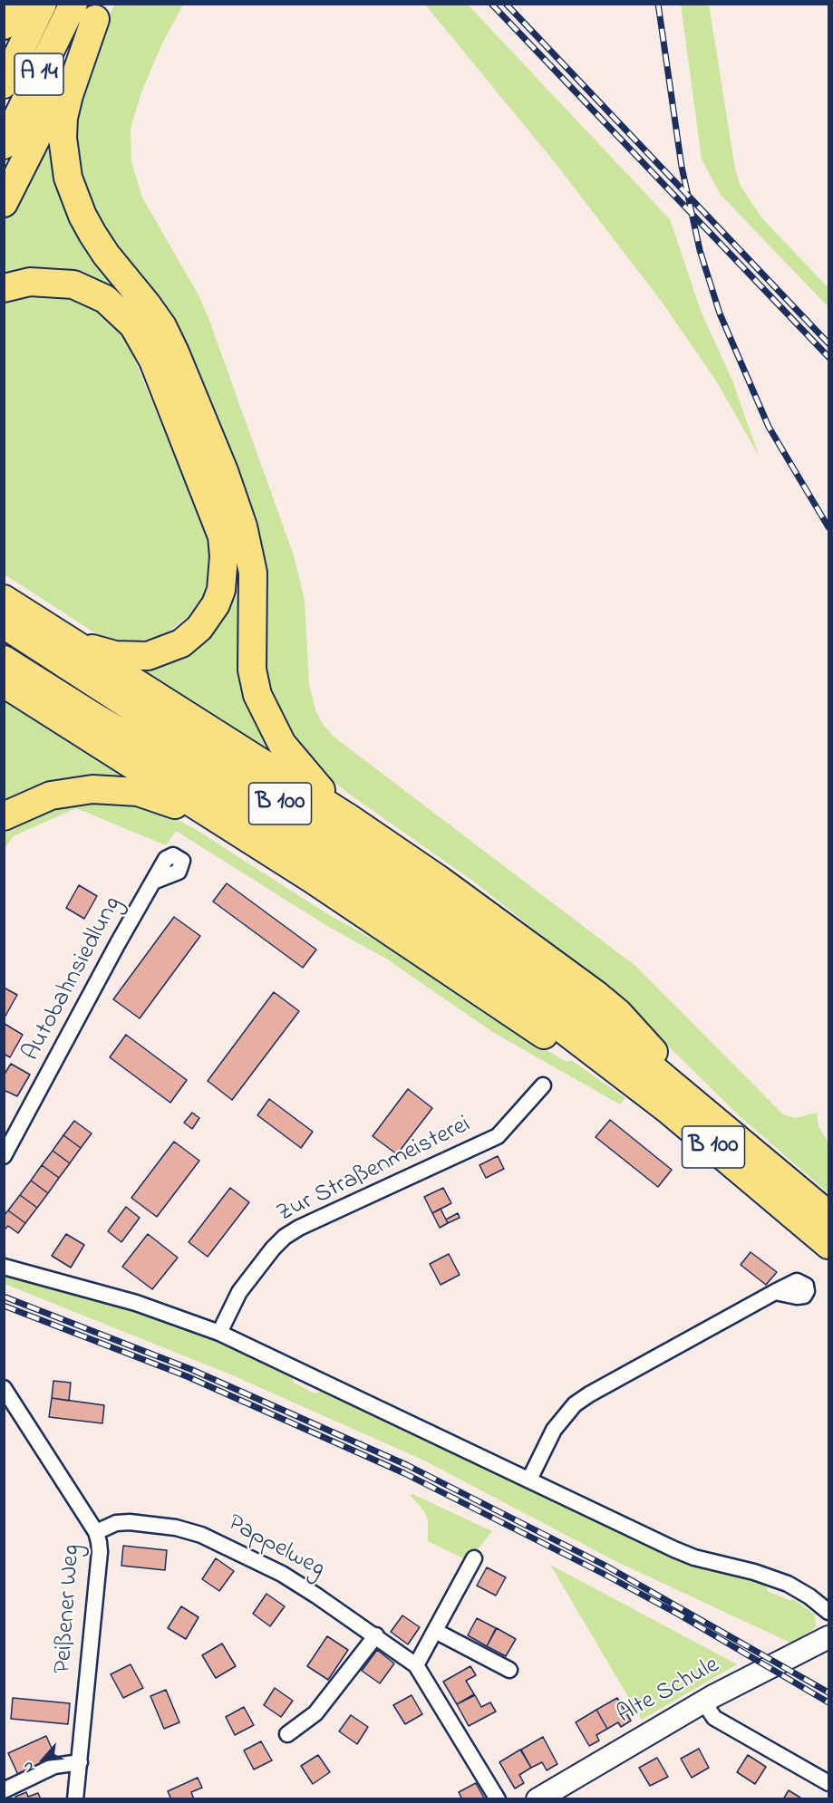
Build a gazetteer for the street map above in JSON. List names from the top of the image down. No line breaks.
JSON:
{"streets":{"highway":["A 14","B 100"],"street":["Autobahnsiedlung","Zur Straßenmeisterei","Pappelweg","Peißener Weg","Alte Schule"]},"crossings":[["Pappelweg","Peißener Weg"]],"north":"bottom left"}
